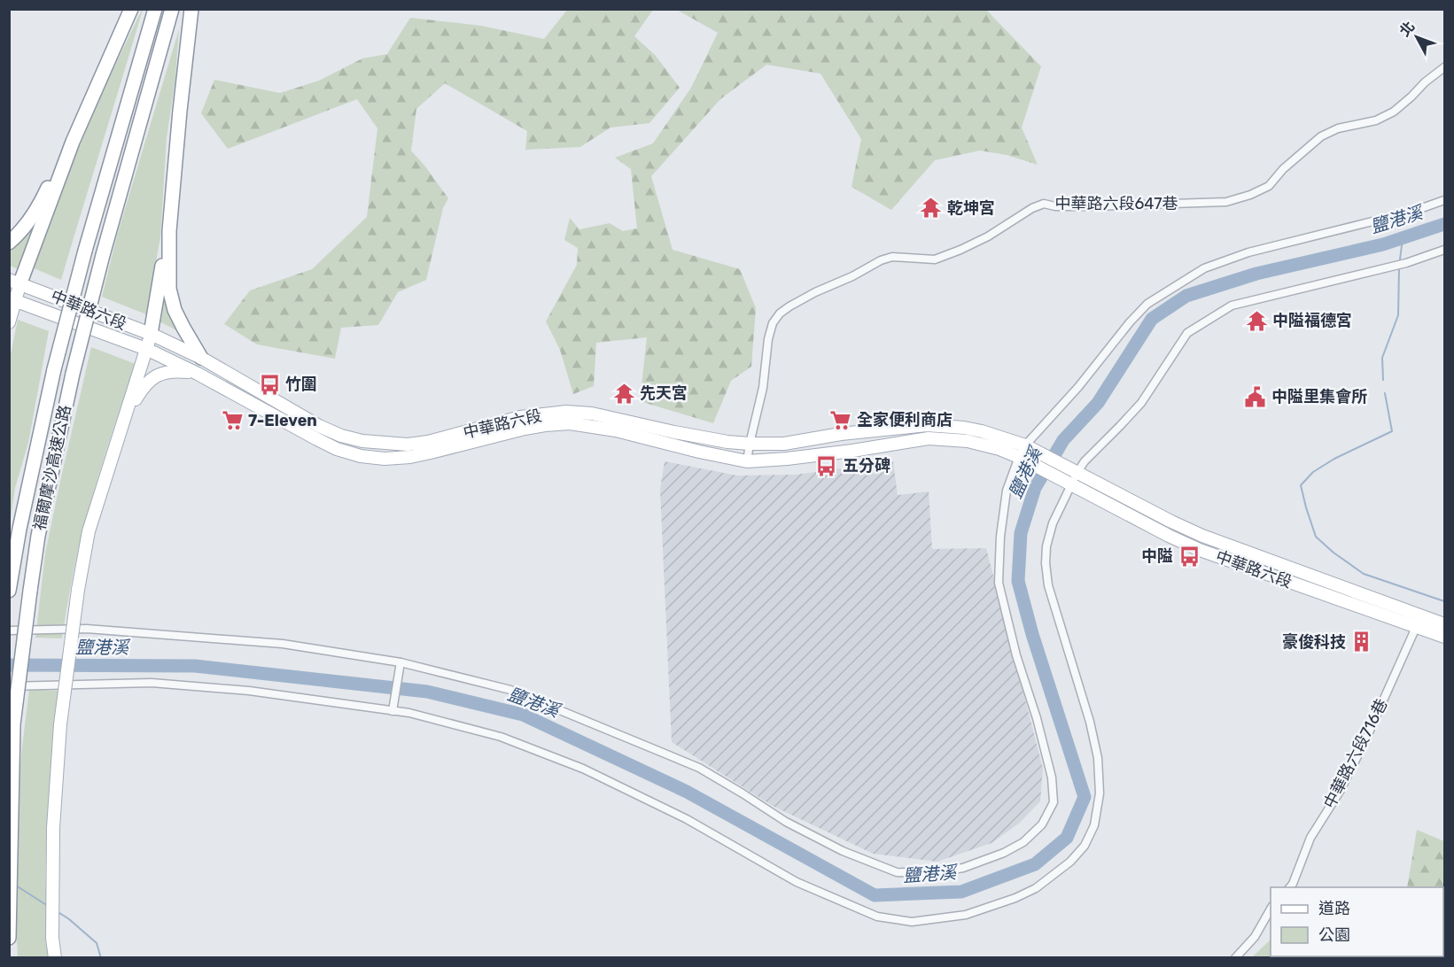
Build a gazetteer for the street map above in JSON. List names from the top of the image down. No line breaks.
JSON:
{"streets":{"highway":["福爾摩沙高速公路"],"main road":["中華路六段"],"street":["中華路六段647巷","中華路六段716巷"]},"crossings":[["中華路六段647巷","中華路六段"],["中華路六段","中華路六段716巷"]],"water":["鹽港溪"],"places":{"temple":["乾坤宮","中隘福德宮","先天宮"],"bus stop":["竹圍","五分碑","中隘"],"public building":["中隘里集會所"],"supermarket":["全家便利商店","7-Eleven"],"building":["豪俊科技"]},"legend":["道路","公園"],"north":"top left"}
